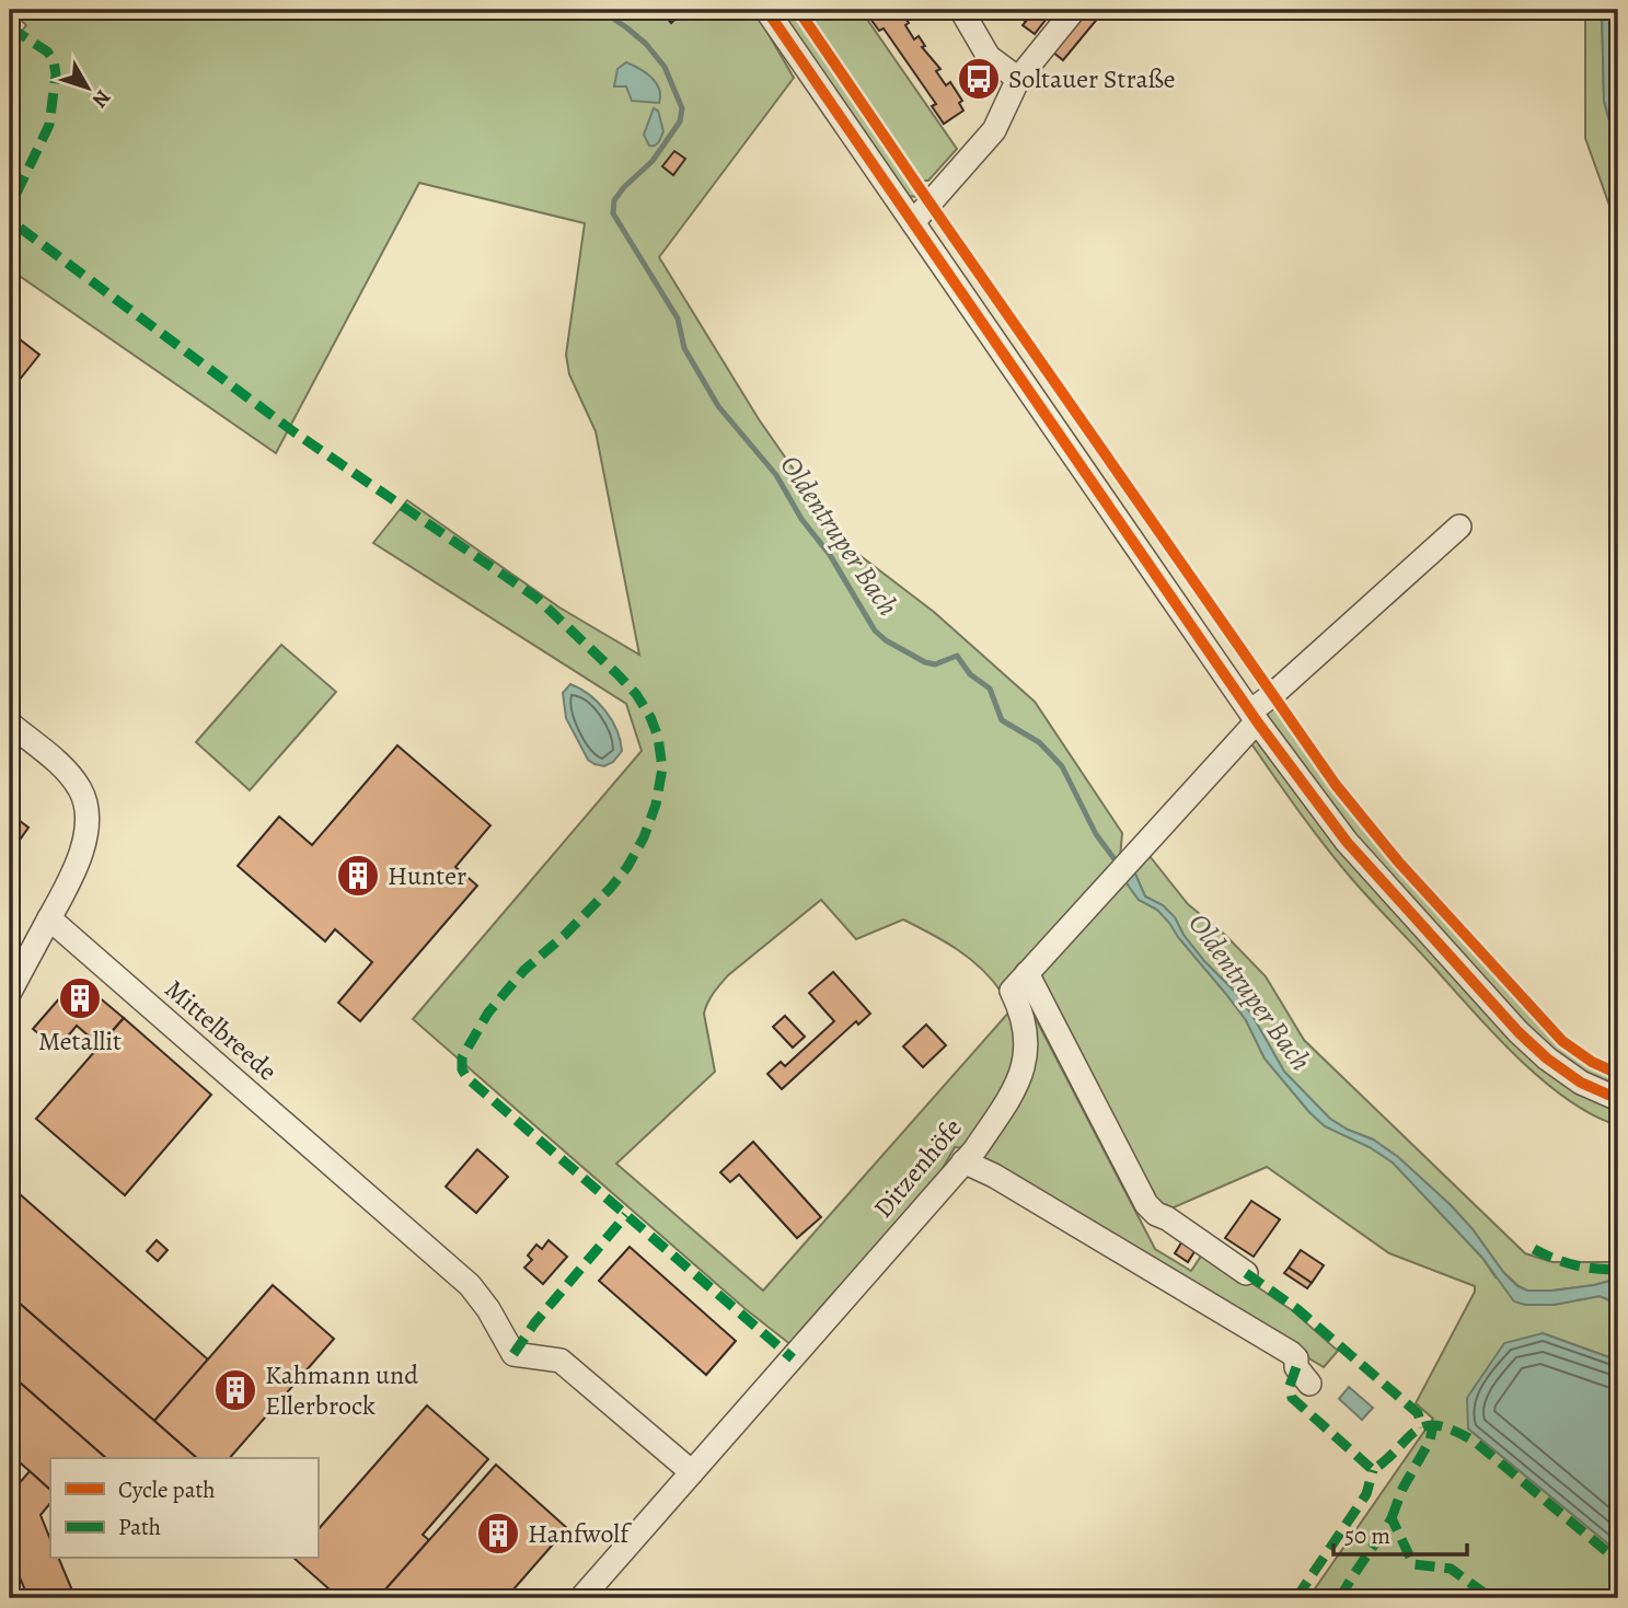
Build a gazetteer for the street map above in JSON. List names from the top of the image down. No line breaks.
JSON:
{"streets":{"street":["Mittelbreede","Ditzenhöfe"]},"crossings":[["Mittelbreede","Ditzenhöfe"]],"water":["Oldentruper Bach"],"places":{"bus stop":["Soltauer Straße"],"building":["Hunter","Metallit","Kahmann und Ellerbrock","Hanfwolf"]},"legend":["Cycle path","Path"],"scale_bar":"50 m","north":"bottom right"}
